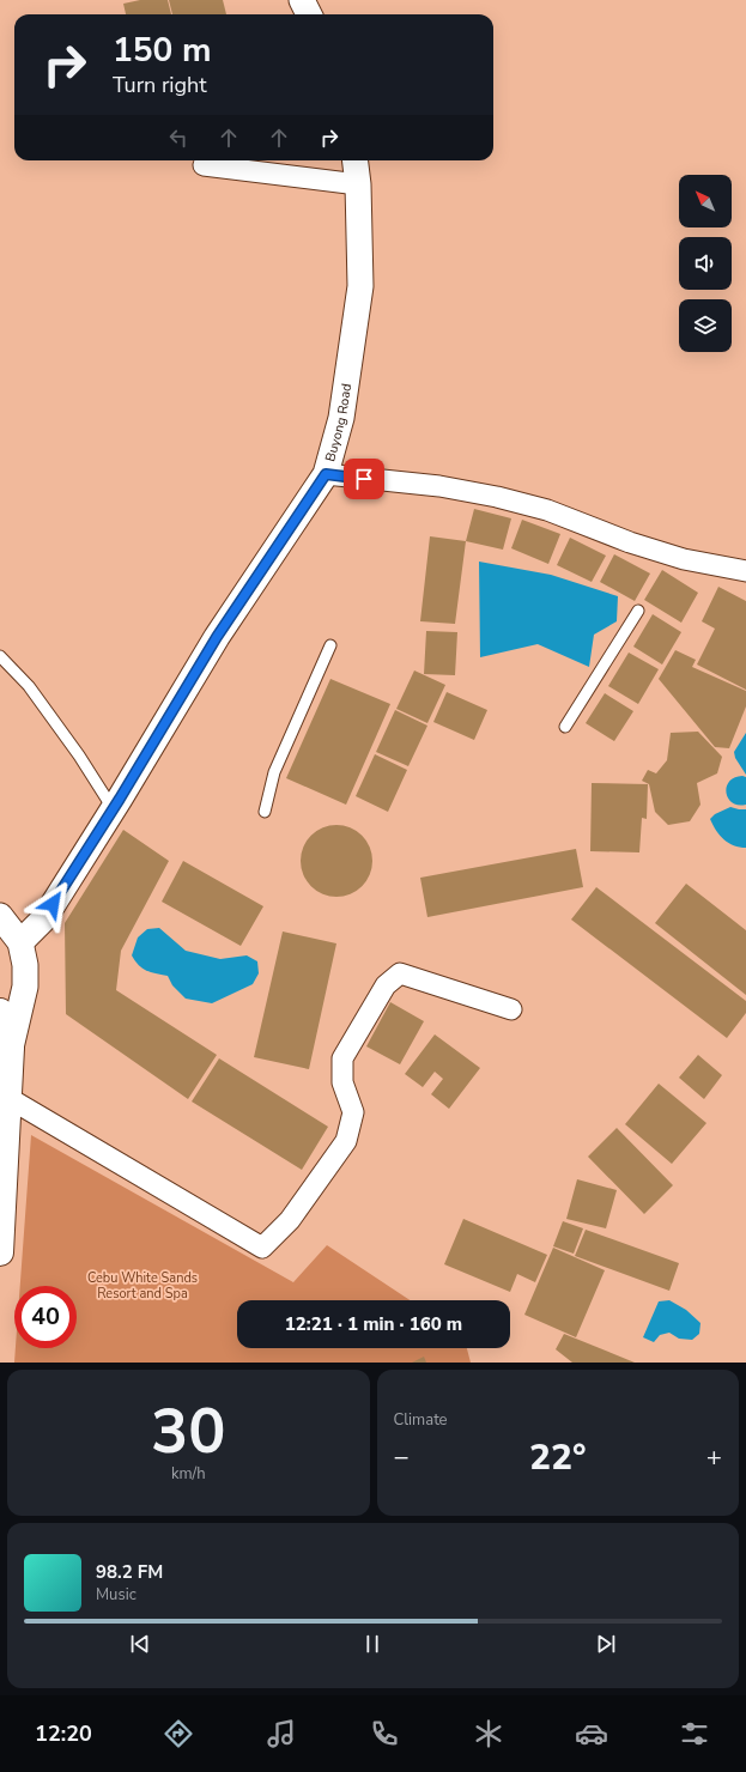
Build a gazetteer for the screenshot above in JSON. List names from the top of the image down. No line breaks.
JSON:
{"streets":{"street":["Buyong Road"]},"parks":["Cebu White Sands Resort and Spa"],"north":"top left","page":{"turn":["150 m","Turn right"],"limit":"40","trip":"12:21 · 1 min · 160 m","tile":[["30","km/h"],"Climate"],"heat":["−","22°","+"],"song":["98.2 FM","Music"],"tabs":"12:20"}}
